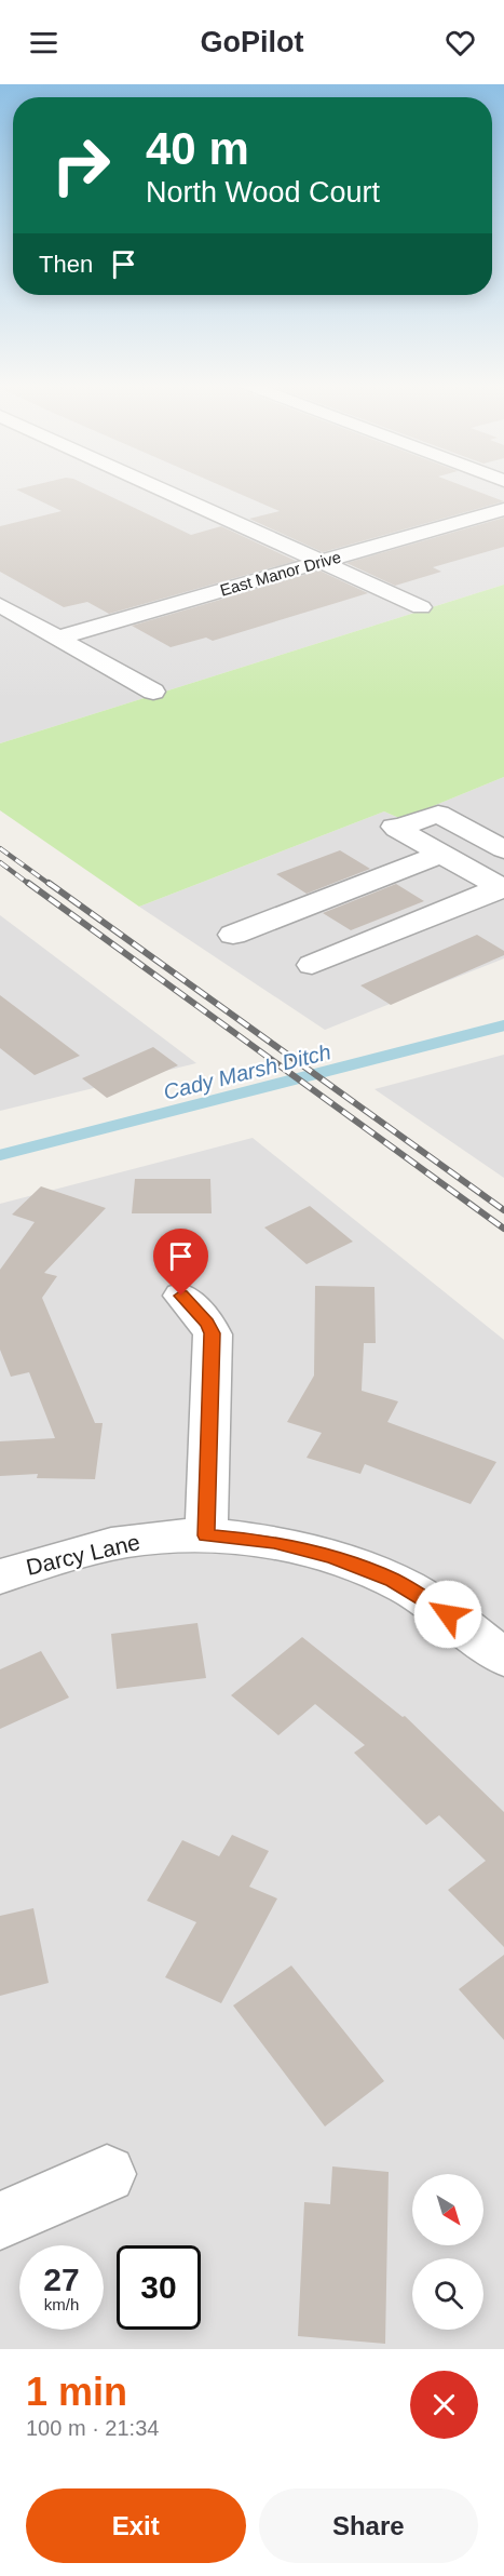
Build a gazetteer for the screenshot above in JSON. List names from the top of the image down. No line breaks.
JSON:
{"streets":{"street":["East Manor Drive","Darcy Lane"]},"water":["Cady Marsh Ditch"],"north":"bottom right","page":{"header":"GoPilot","turn":["40 m","North Wood Court"],"then":"Then","speed":"27 km/h","limit":"30","heading":["1 min","100 m · 21:34"],"buttons":["Exit","Share"]}}
